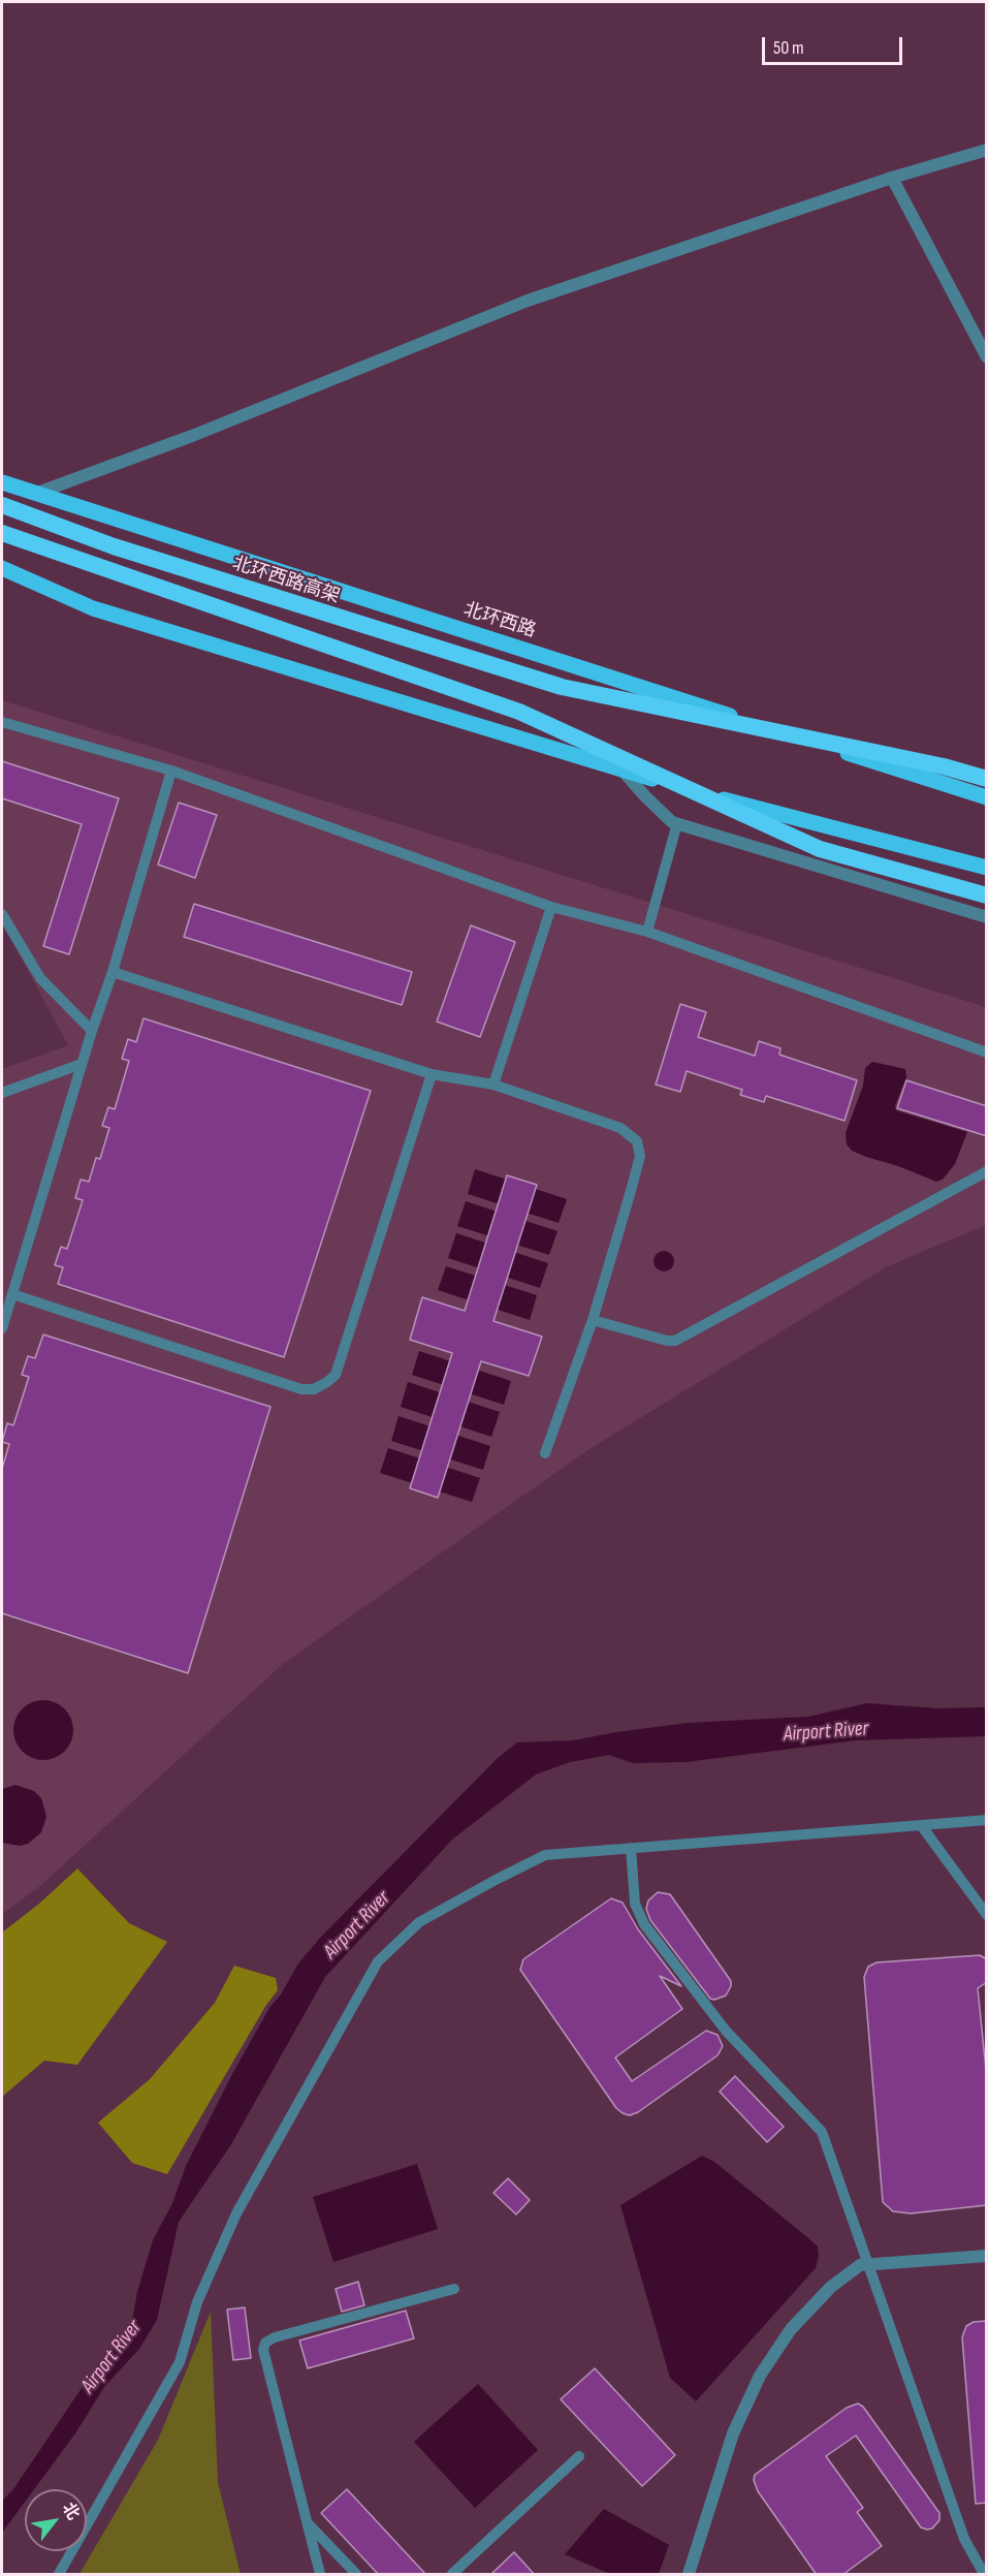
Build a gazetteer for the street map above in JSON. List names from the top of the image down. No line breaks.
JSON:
{"streets":{"highway":["北环西路高架"],"main road":["北环西路"]},"water":["Airport River"],"scale_bar":"50 m","north":"top right"}
